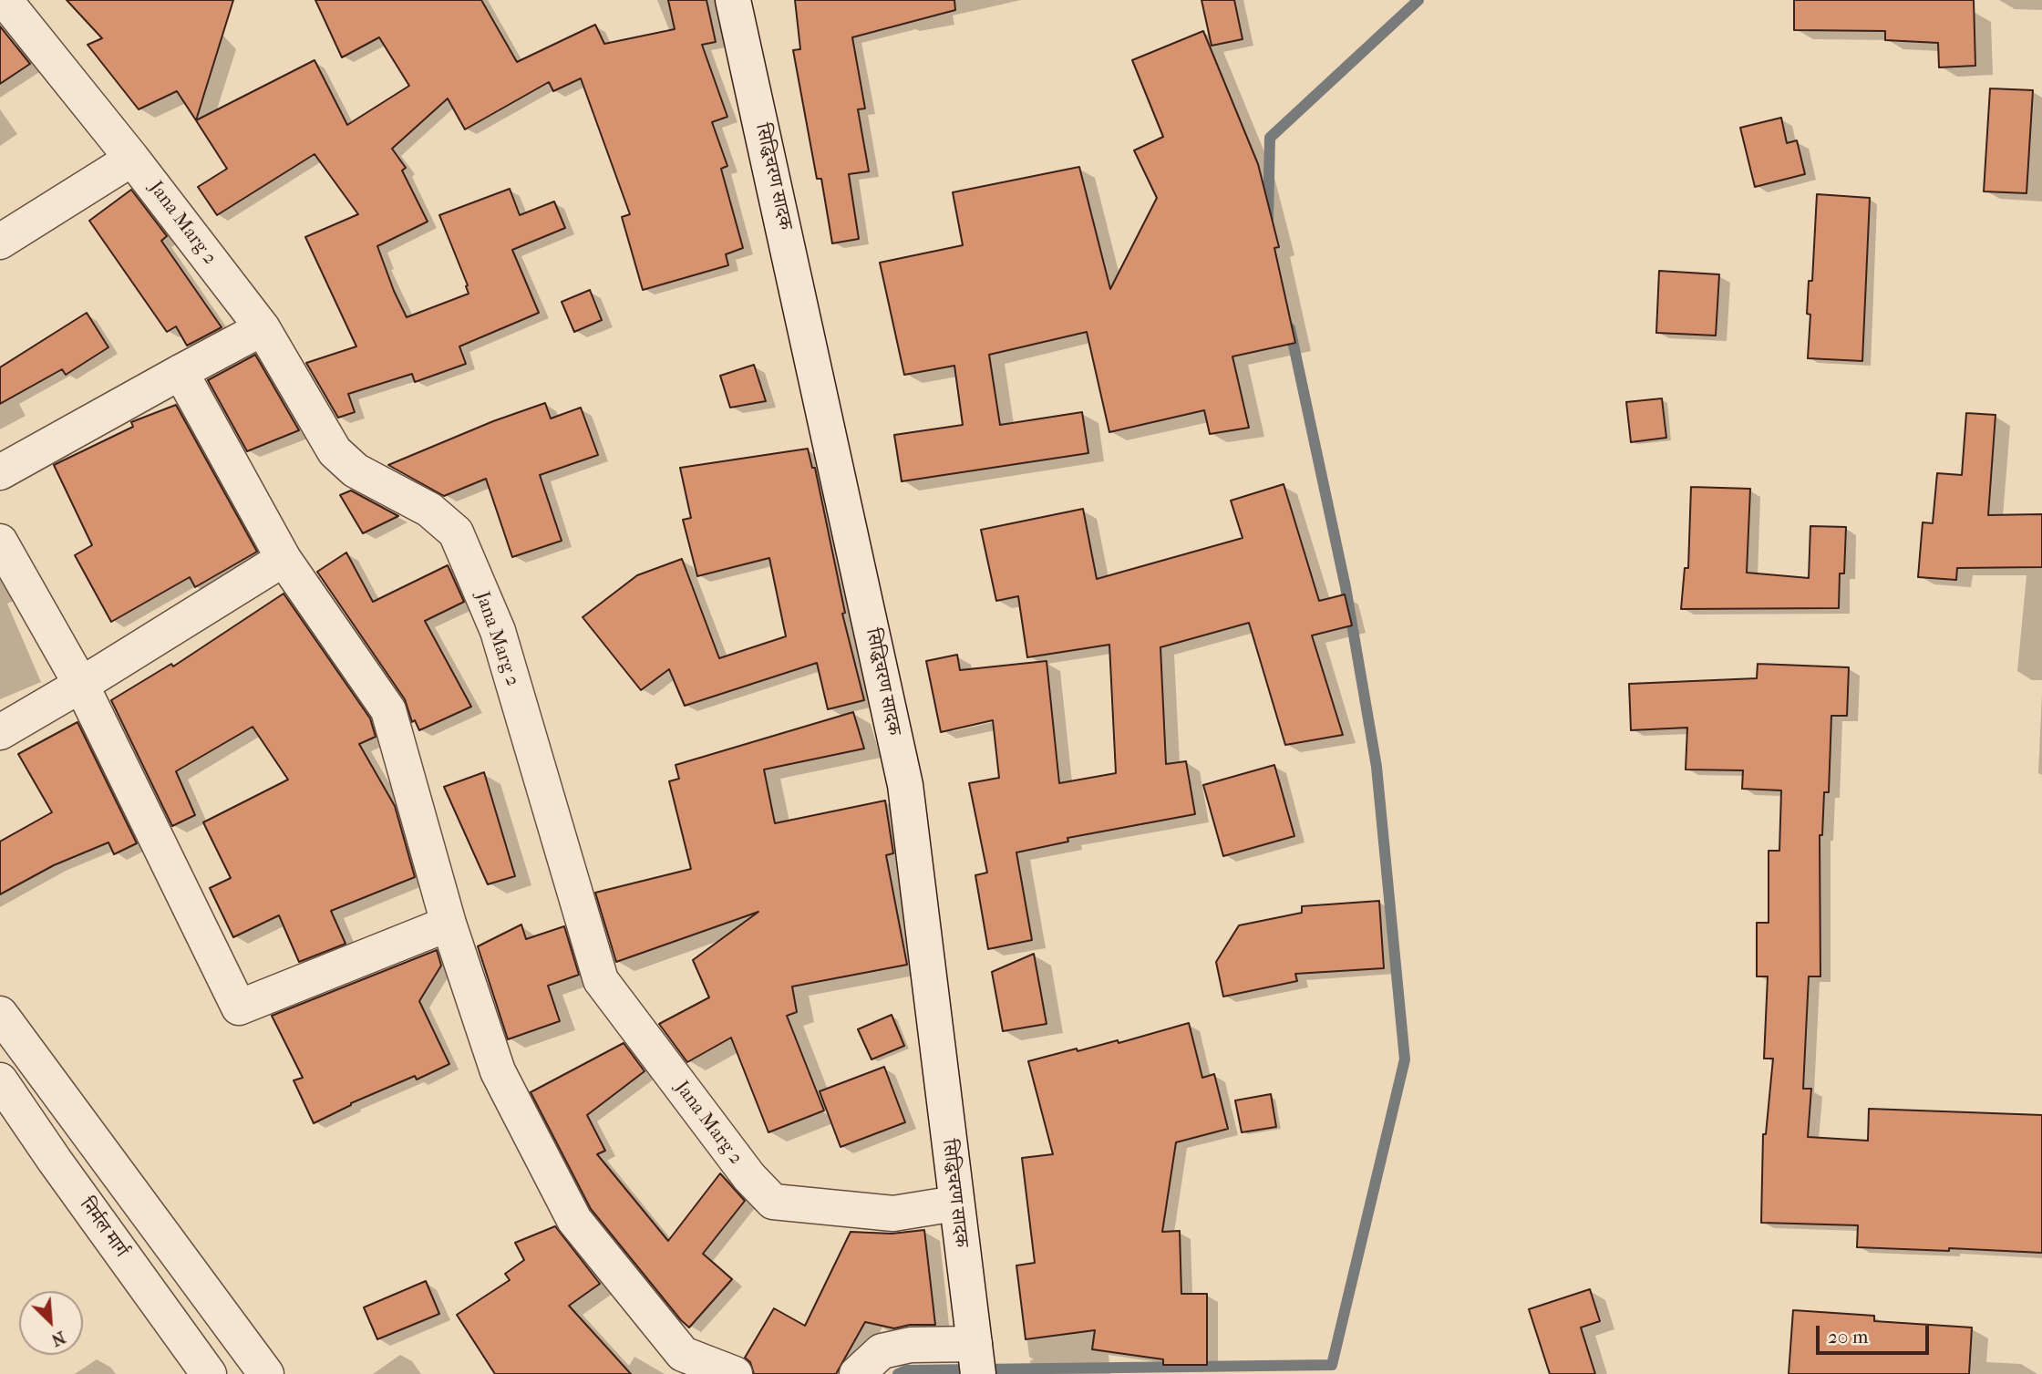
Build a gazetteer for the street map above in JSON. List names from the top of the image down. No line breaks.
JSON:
{"streets":{"street":["सिद्धिचरण सादक","Jana Marg 2","निर्मल मार्ग"]},"crossings":[["सिद्धिचरण सादक","Jana Marg 2"]],"scale_bar":"20 m","north":"bottom right"}
